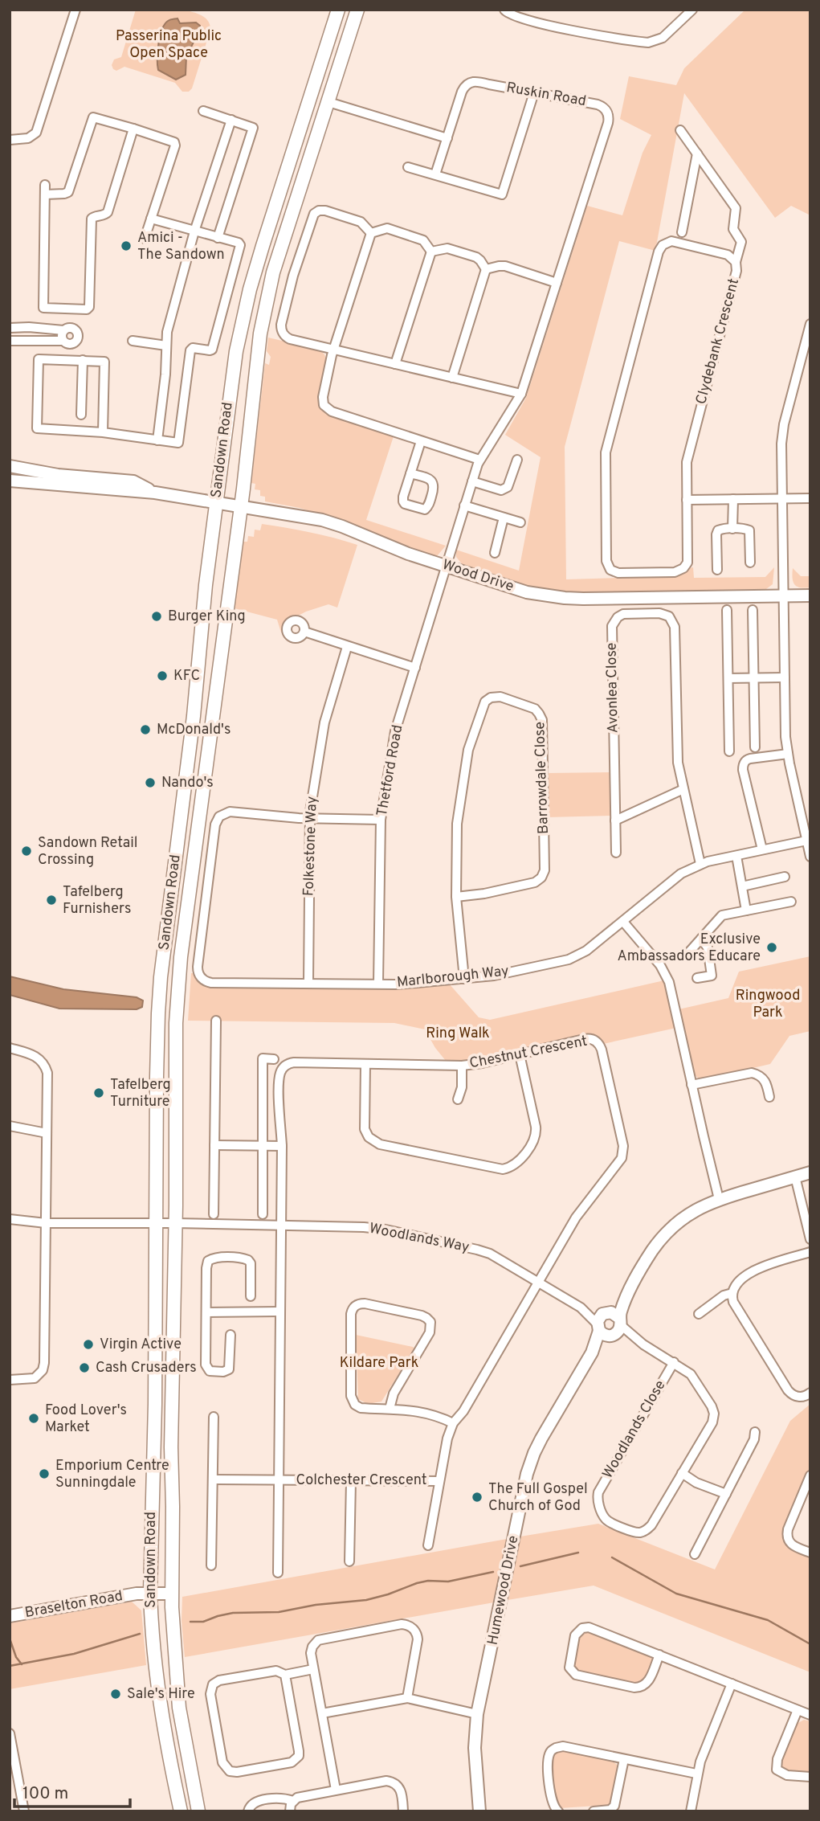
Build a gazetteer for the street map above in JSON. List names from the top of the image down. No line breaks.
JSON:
{"streets":{"main road":["Sandown Road"],"street":["Ruskin Road","Clydebank Crescent","Wood Drive","Avonlea Close","Thetford Road","Barrowdale Close","Folkestone Way","Marlborough Way","Chestnut Crescent","Woodlands Way","Woodlands Close","Colchester Crescent","Humewood Drive","Braselton Road"]},"crossings":[["Ruskin Road","Thetford Road"],["Sandown Road","Wood Drive"],["Sandown Road","Woodlands Way"],["Sandown Road","Braselton Road"],["Wood Drive","Thetford Road"],["Avonlea Close","Marlborough Way"],["Thetford Road","Marlborough Way"],["Barrowdale Close","Marlborough Way"],["Folkestone Way","Marlborough Way"],["Chestnut Crescent","Woodlands Way"],["Chestnut Crescent","Colchester Crescent"],["Woodlands Way","Woodlands Close"],["Woodlands Way","Colchester Crescent"],["Woodlands Way","Humewood Drive"],["Woodlands Close","Humewood Drive"]],"parks":["Passerina Public Open Space","Ringwood Park","Ring Walk","Kildare Park"],"places":["Amici - The Sandown","Burger King","KFC","McDonald's","Nando's","Sandown Retail Crossing","Tafelberg Furnishers","Exclusive Ambassadors Educare","Tafelberg Turniture","Virgin Active","Cash Crusaders","Food Lover's Market","Emporium Centre Sunningdale","The Full Gospel Church of God","Sale's Hire"],"scale_bar":"100 m"}
